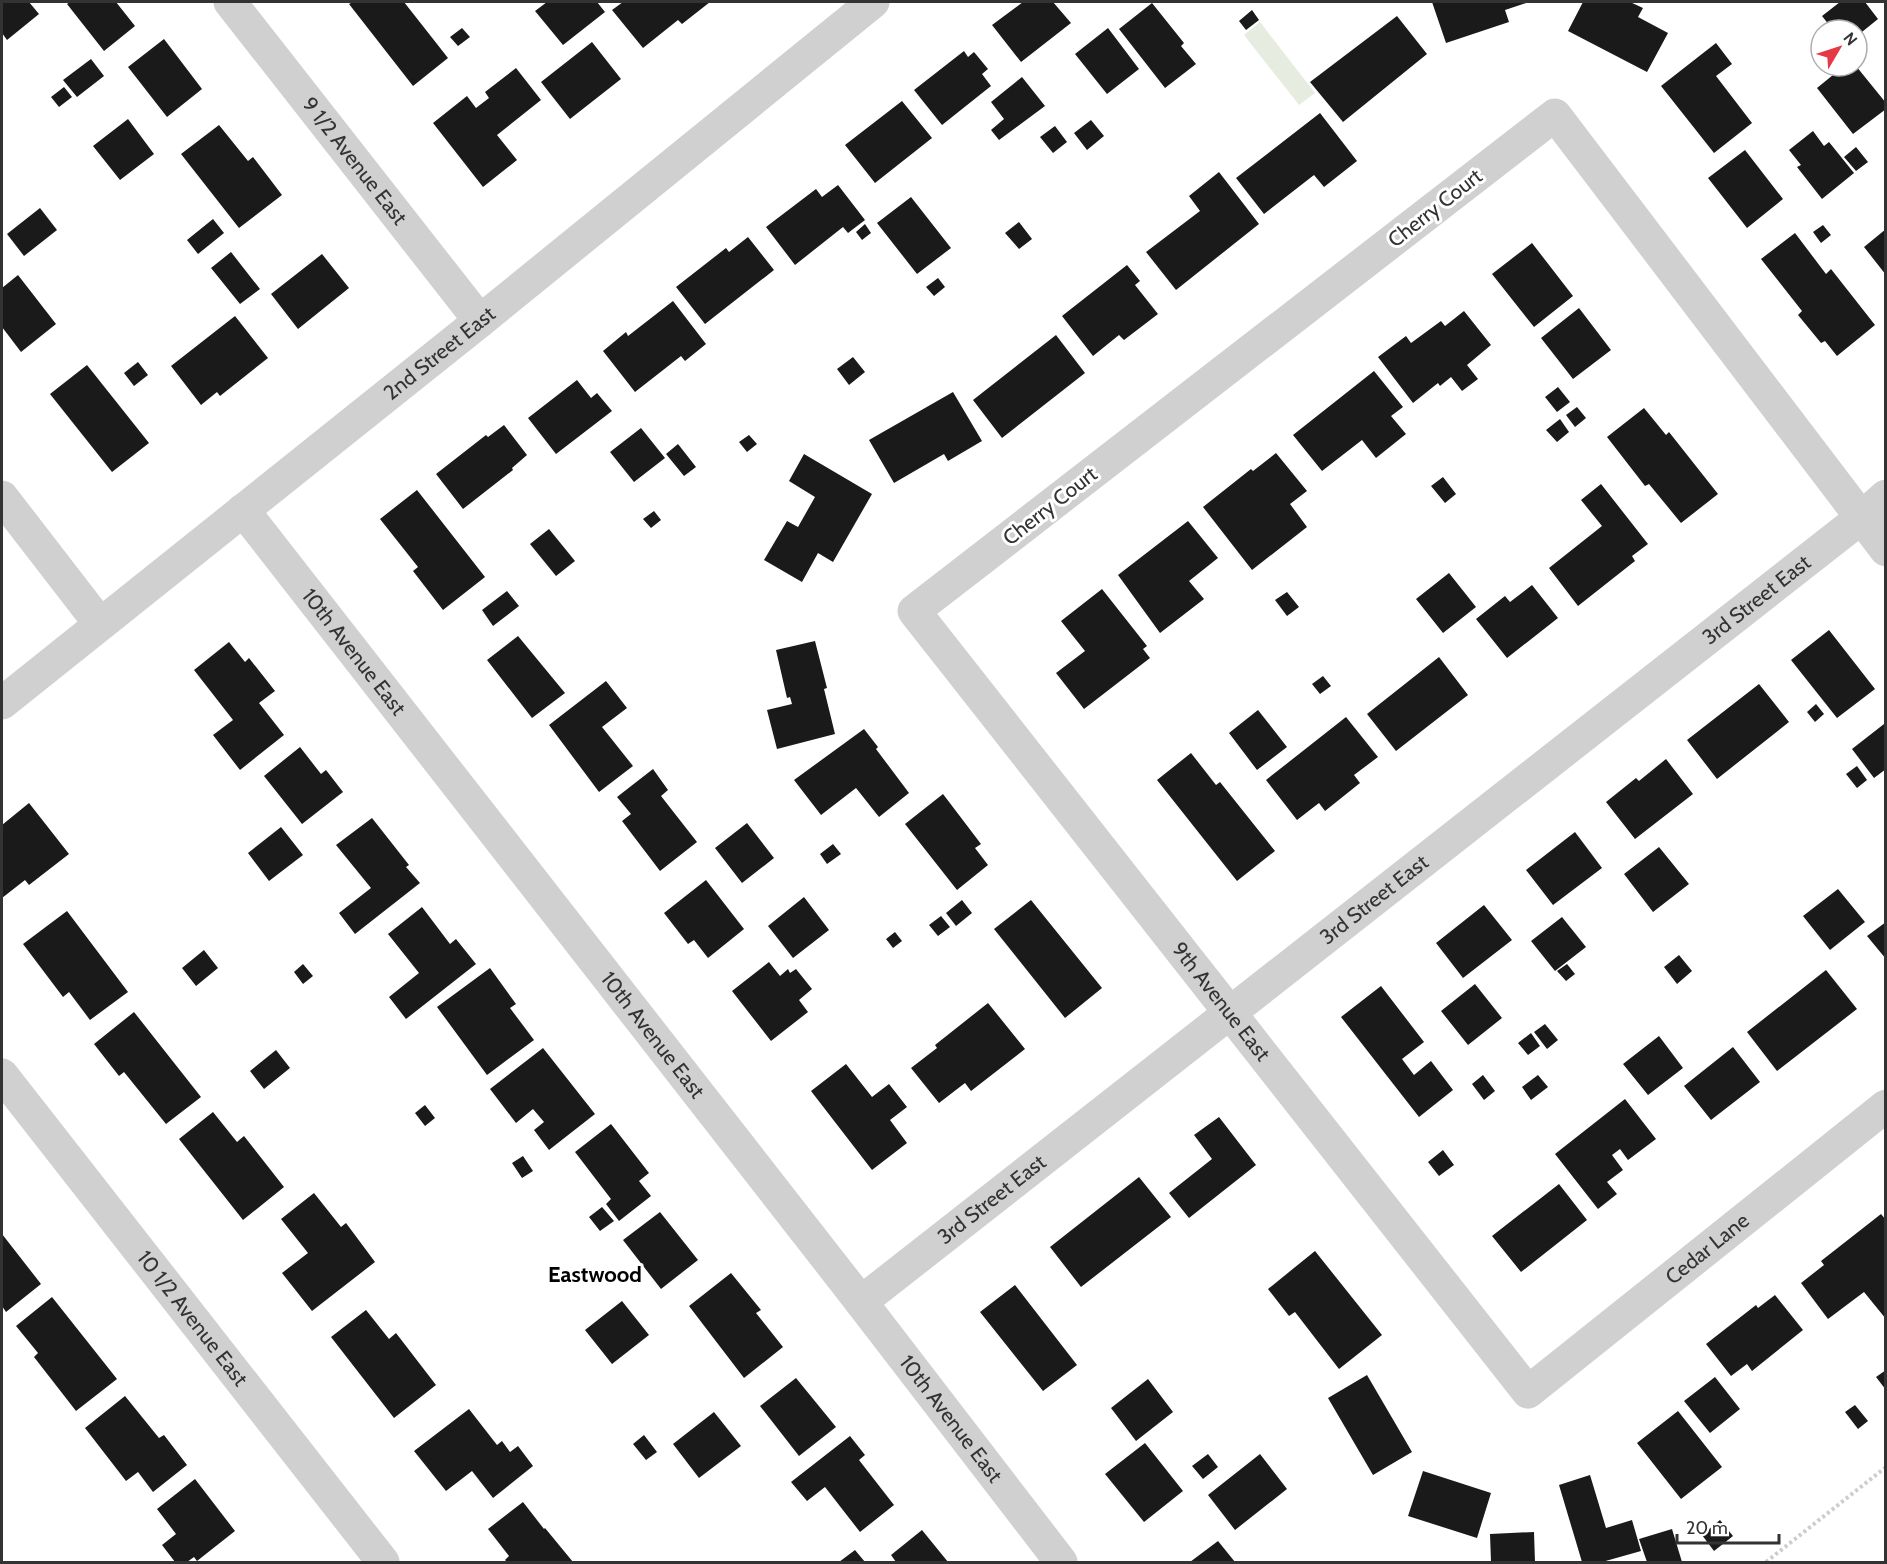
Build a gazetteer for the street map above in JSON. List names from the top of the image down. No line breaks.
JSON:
{"streets":{"street":["9 1/2 Avenue East","Cherry Court","2nd Street East","3rd Street East","10th Avenue East","9th Avenue East","Cedar Lane","10 1/2 Avenue East"]},"crossings":[["9 1/2 Avenue East","2nd Street East"],["Cherry Court","3rd Street East"],["Cherry Court","9th Avenue East"],["2nd Street East","10th Avenue East"],["3rd Street East","10th Avenue East"],["3rd Street East","9th Avenue East"],["9th Avenue East","Cedar Lane"]],"districts":["Eastwood"],"scale_bar":"20 m","north":"top right"}
